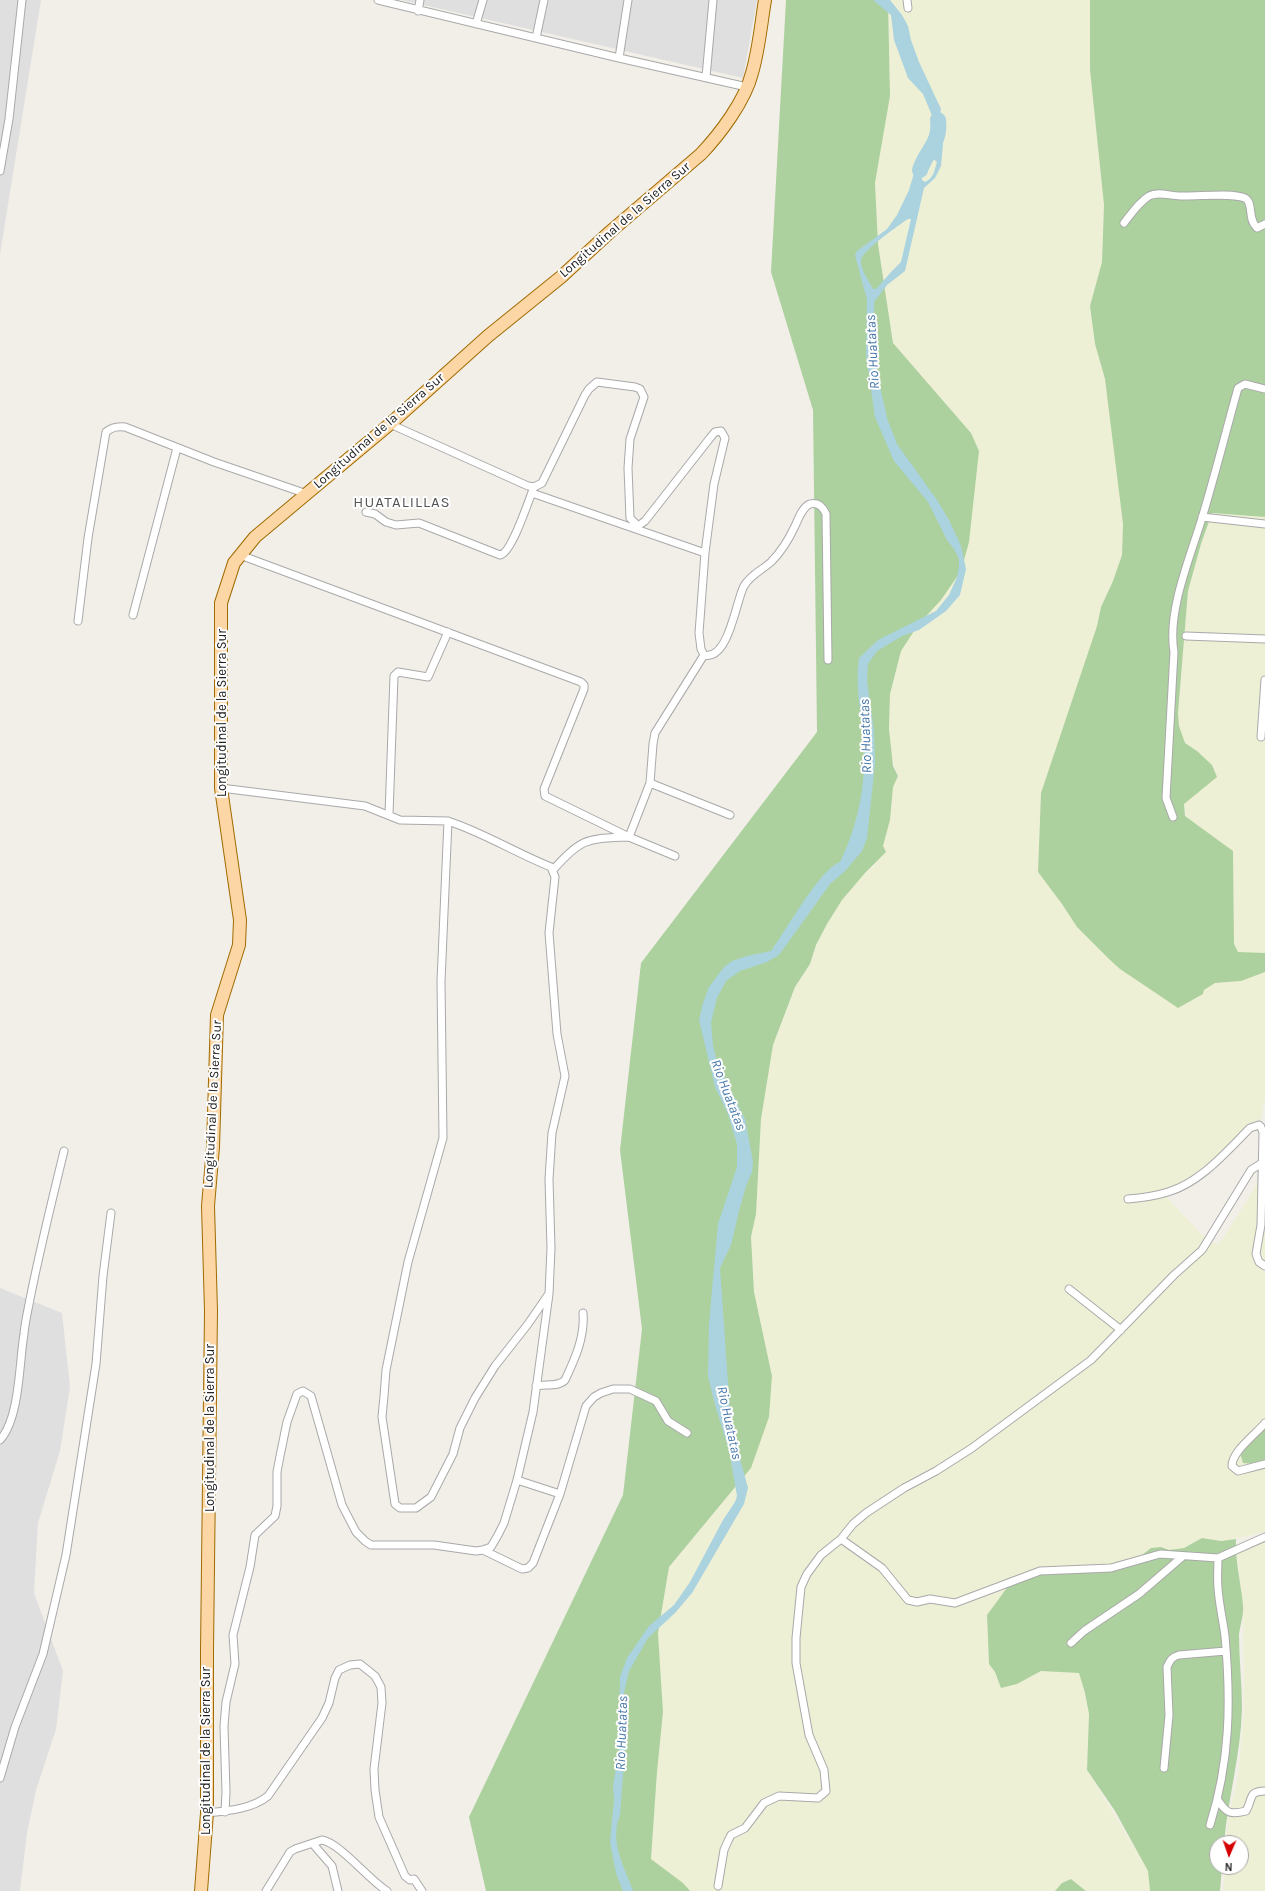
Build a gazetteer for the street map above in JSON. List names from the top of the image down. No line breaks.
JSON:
{"streets":{"main road":["Longitudinal de la Sierra Sur"]},"districts":["HUATALILLAS"],"water":["Rio Huatatas"],"north":"bottom"}
